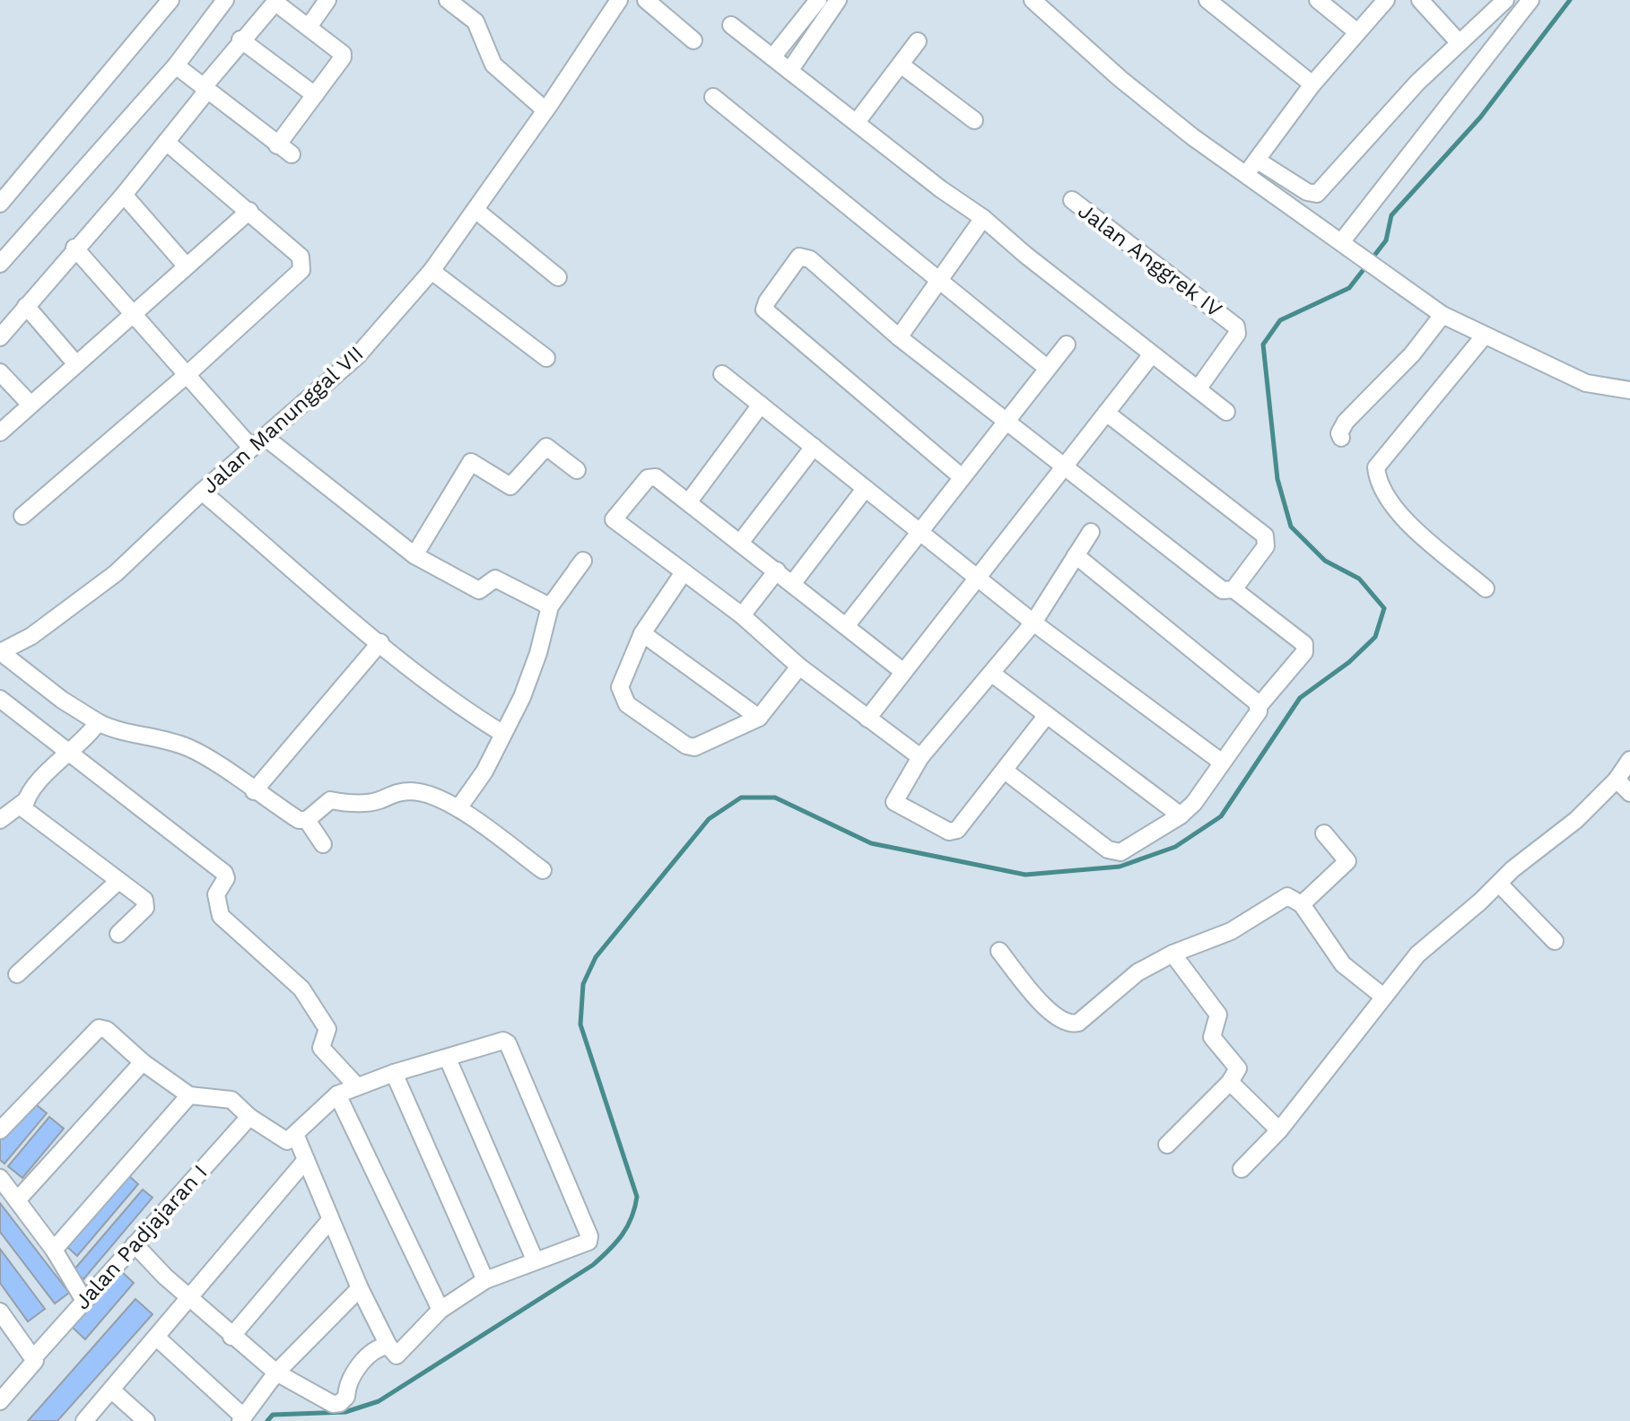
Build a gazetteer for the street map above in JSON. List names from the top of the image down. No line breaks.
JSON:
{"streets":{"street":["Jalan Anggrek IV","Jalan Manunggal VII","Jalan Padjajaran I"]}}
